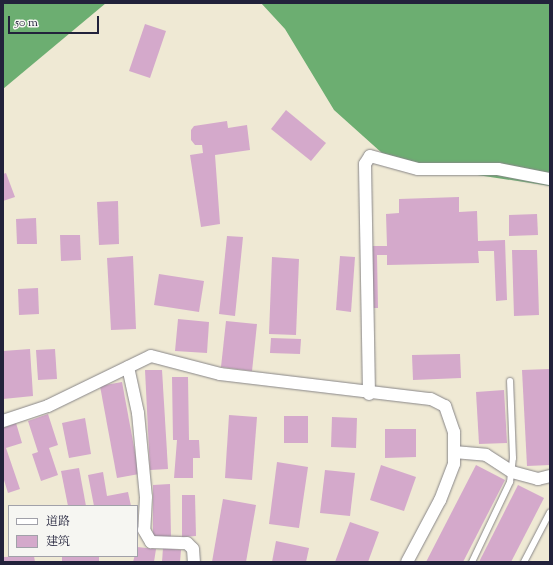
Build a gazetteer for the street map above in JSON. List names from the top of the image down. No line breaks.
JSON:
{"legend":["道路","建筑"],"scale_bar":"50 m"}
